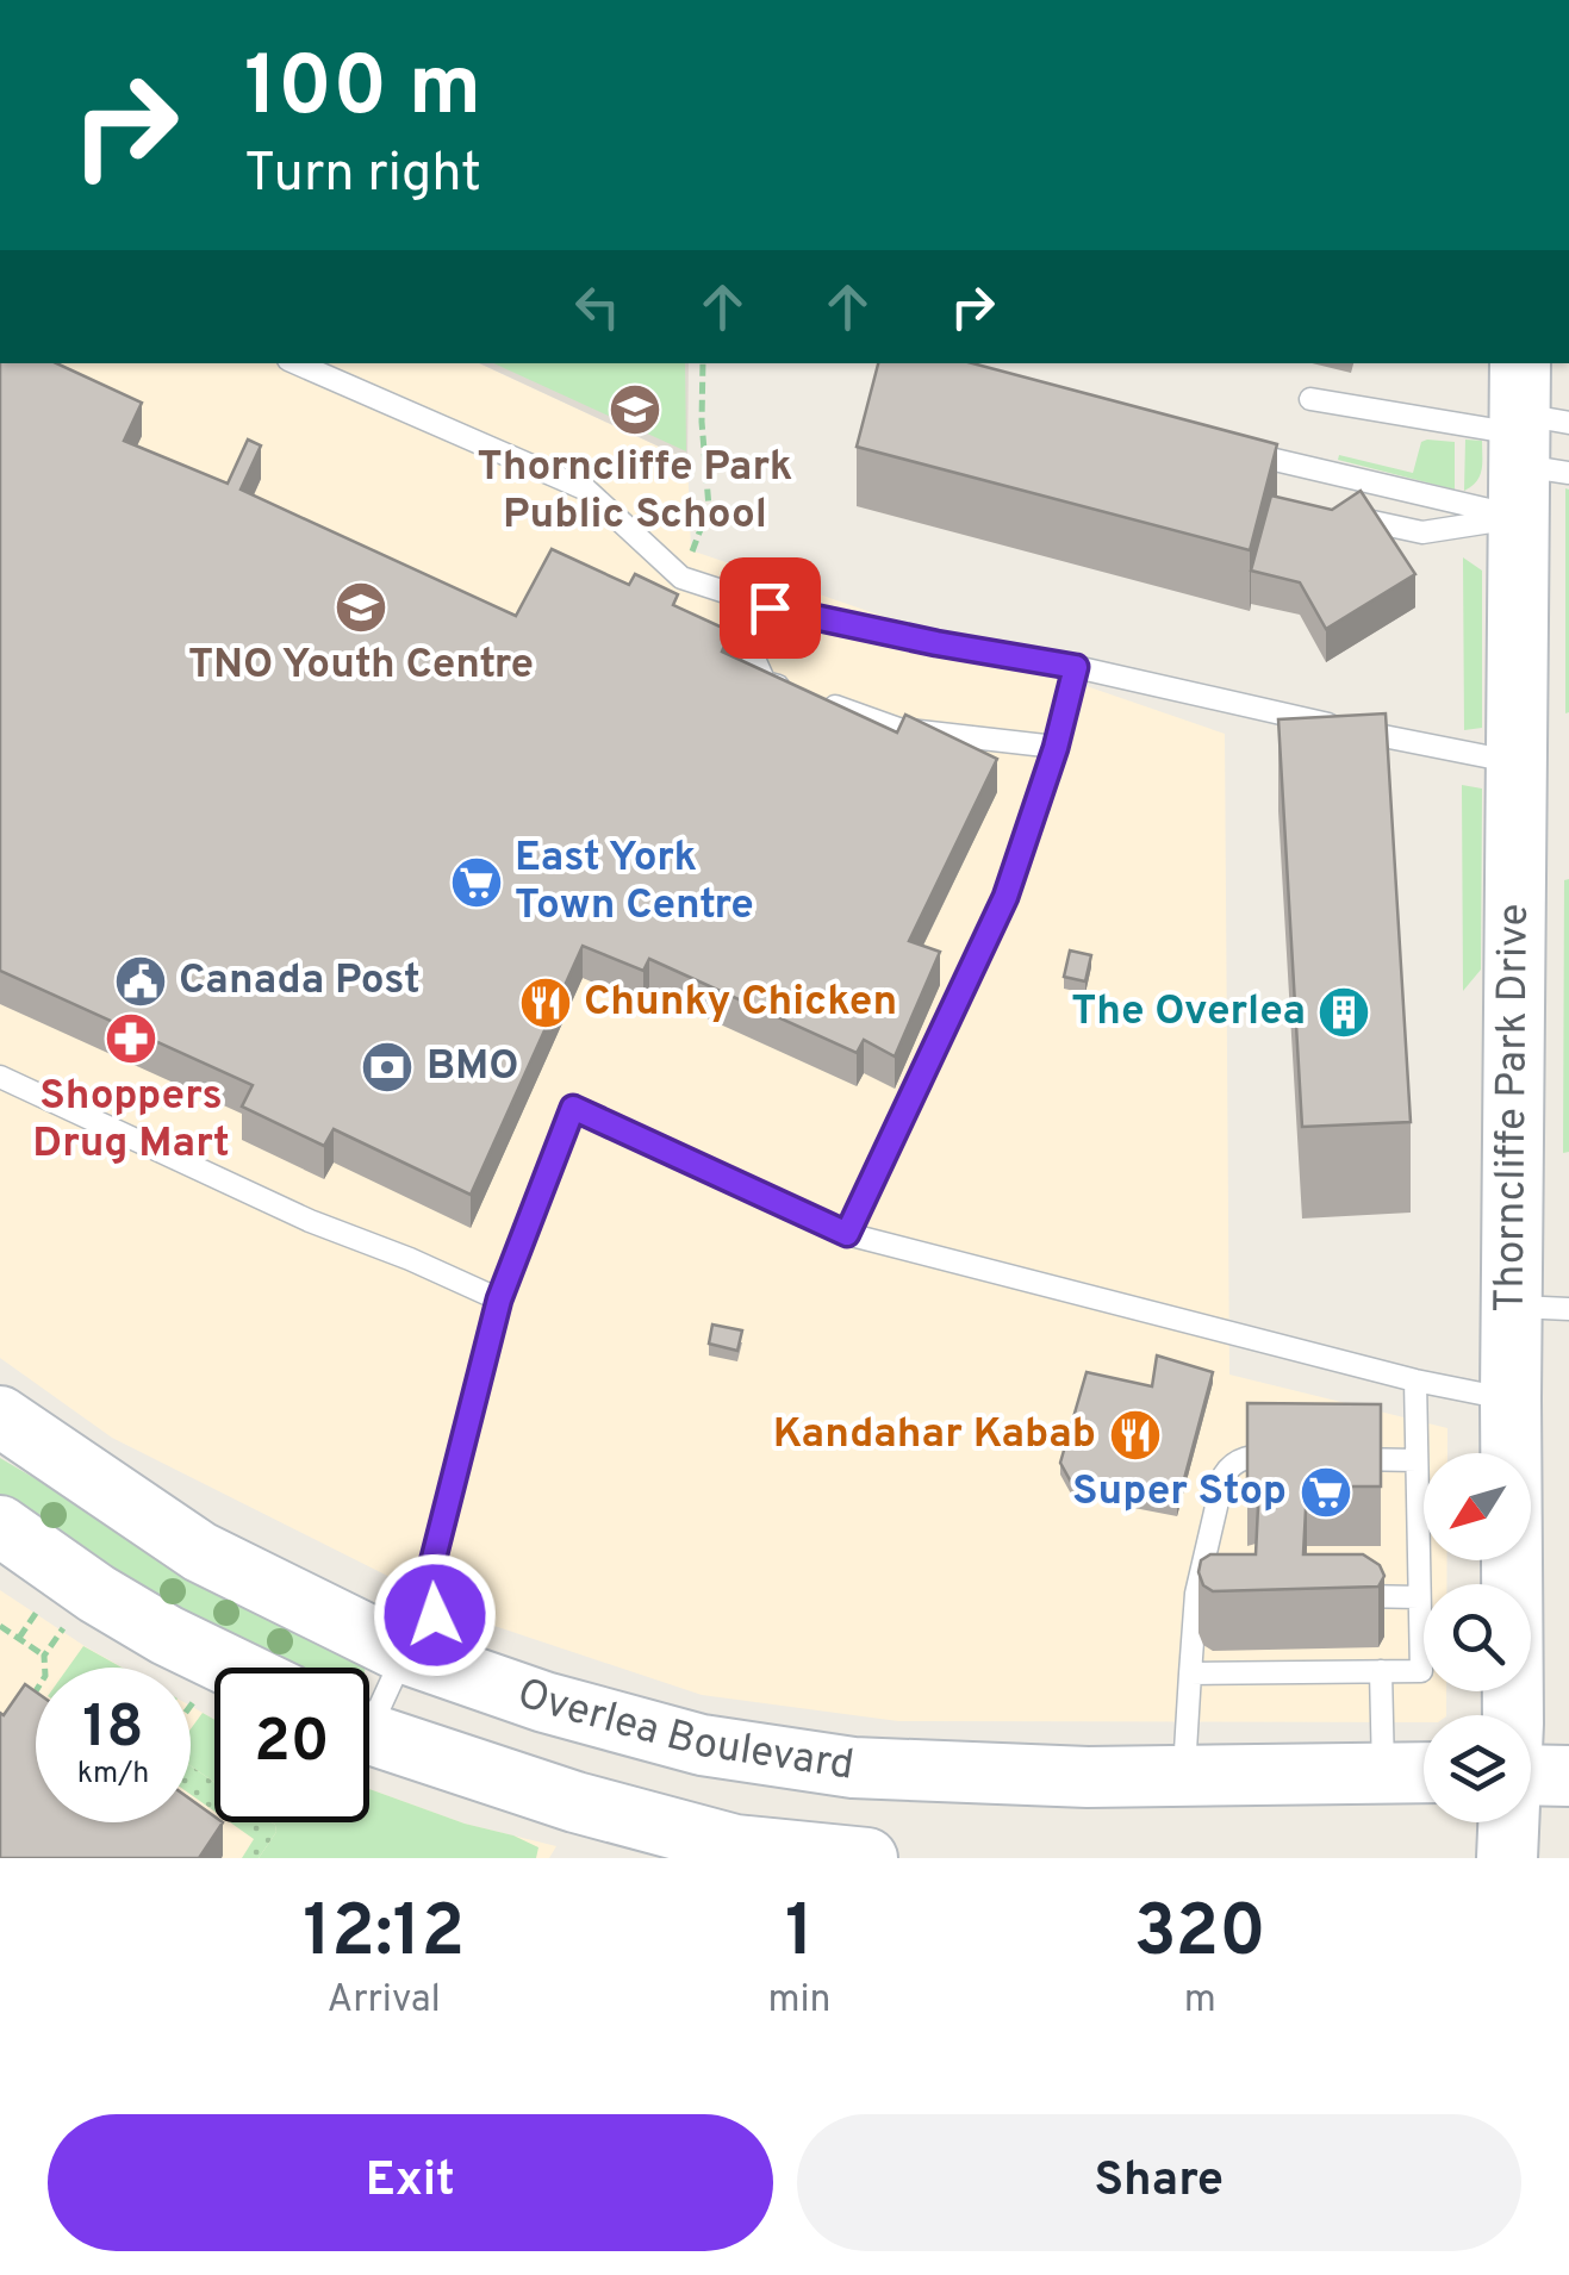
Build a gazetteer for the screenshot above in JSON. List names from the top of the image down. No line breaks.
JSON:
{"streets":{"main road":["Thorncliffe Park Drive","Overlea Boulevard"]},"places":{"school or university":["Thorncliffe Park Public School","TNO Youth Centre"],"supermarket":["East York Town Centre","Super Stop"],"public building":["Canada Post"],"restaurant":["Chunky Chicken","Kandahar Kabab"],"building":["The Overlea"],"pharmacy":["Shoppers Drug Mart"],"bank":["BMO"]},"north":"bottom left","page":{"turn":["100 m","Turn right"],"speed":"18 km/h","limit":"20","eta":["12:12","Arrival","1","min","320","m"],"buttons":["Exit","Share"]}}
